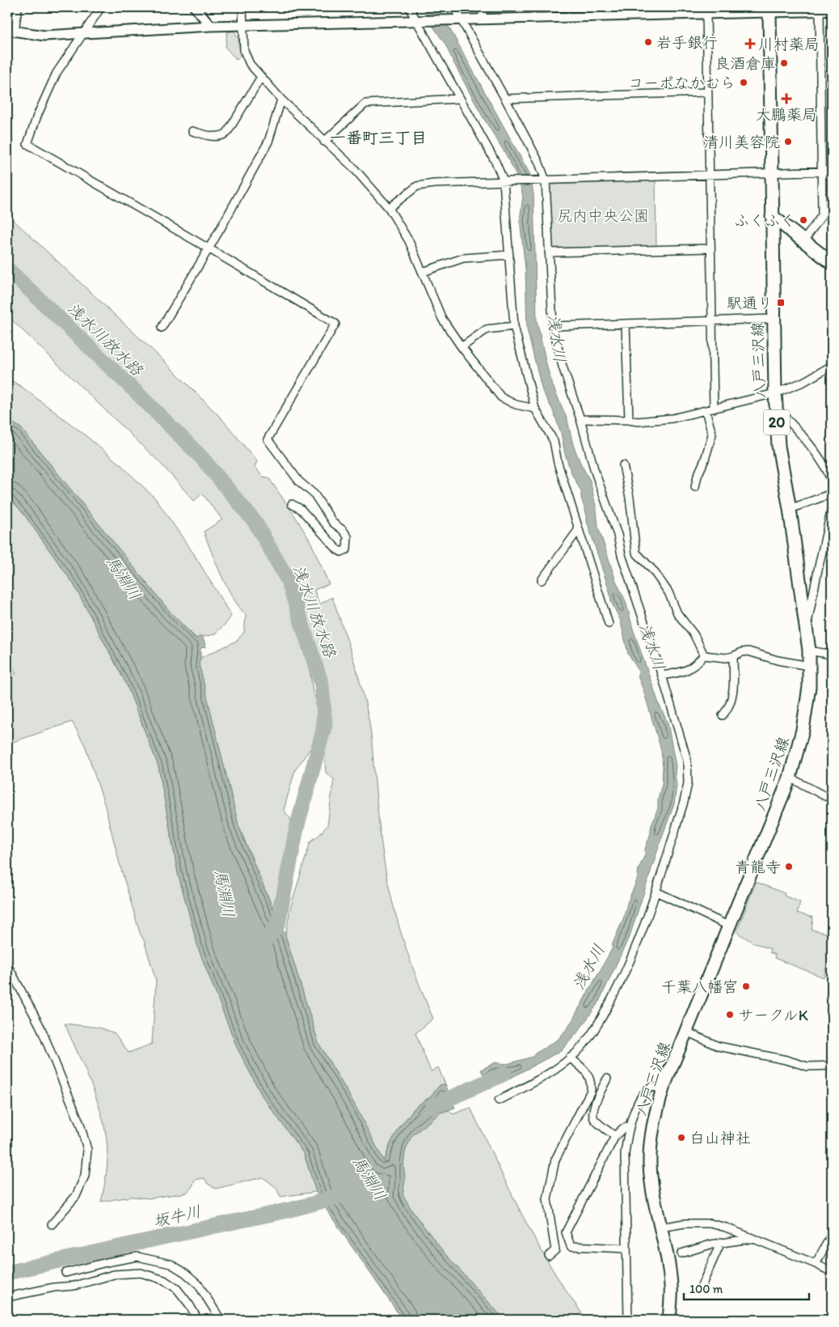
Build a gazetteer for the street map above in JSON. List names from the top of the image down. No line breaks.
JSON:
{"streets":{"main road":["八戸三沢線","20"]},"districts":["一番町三丁目"],"water":["浅水川","浅水川放水路","馬淵川","坂牛川"],"parks":["尻内中央公園"],"places":{"other":["岩手銀行","良酒倉庫","コーポなかむら","清川美容院","ふくふく","青龍寺","千葉八幡宮","サークルK","白山神社"],"health":["川村薬局","大鵬薬局"],"transit":["駅通り"]},"scale_bar":"100 m"}
